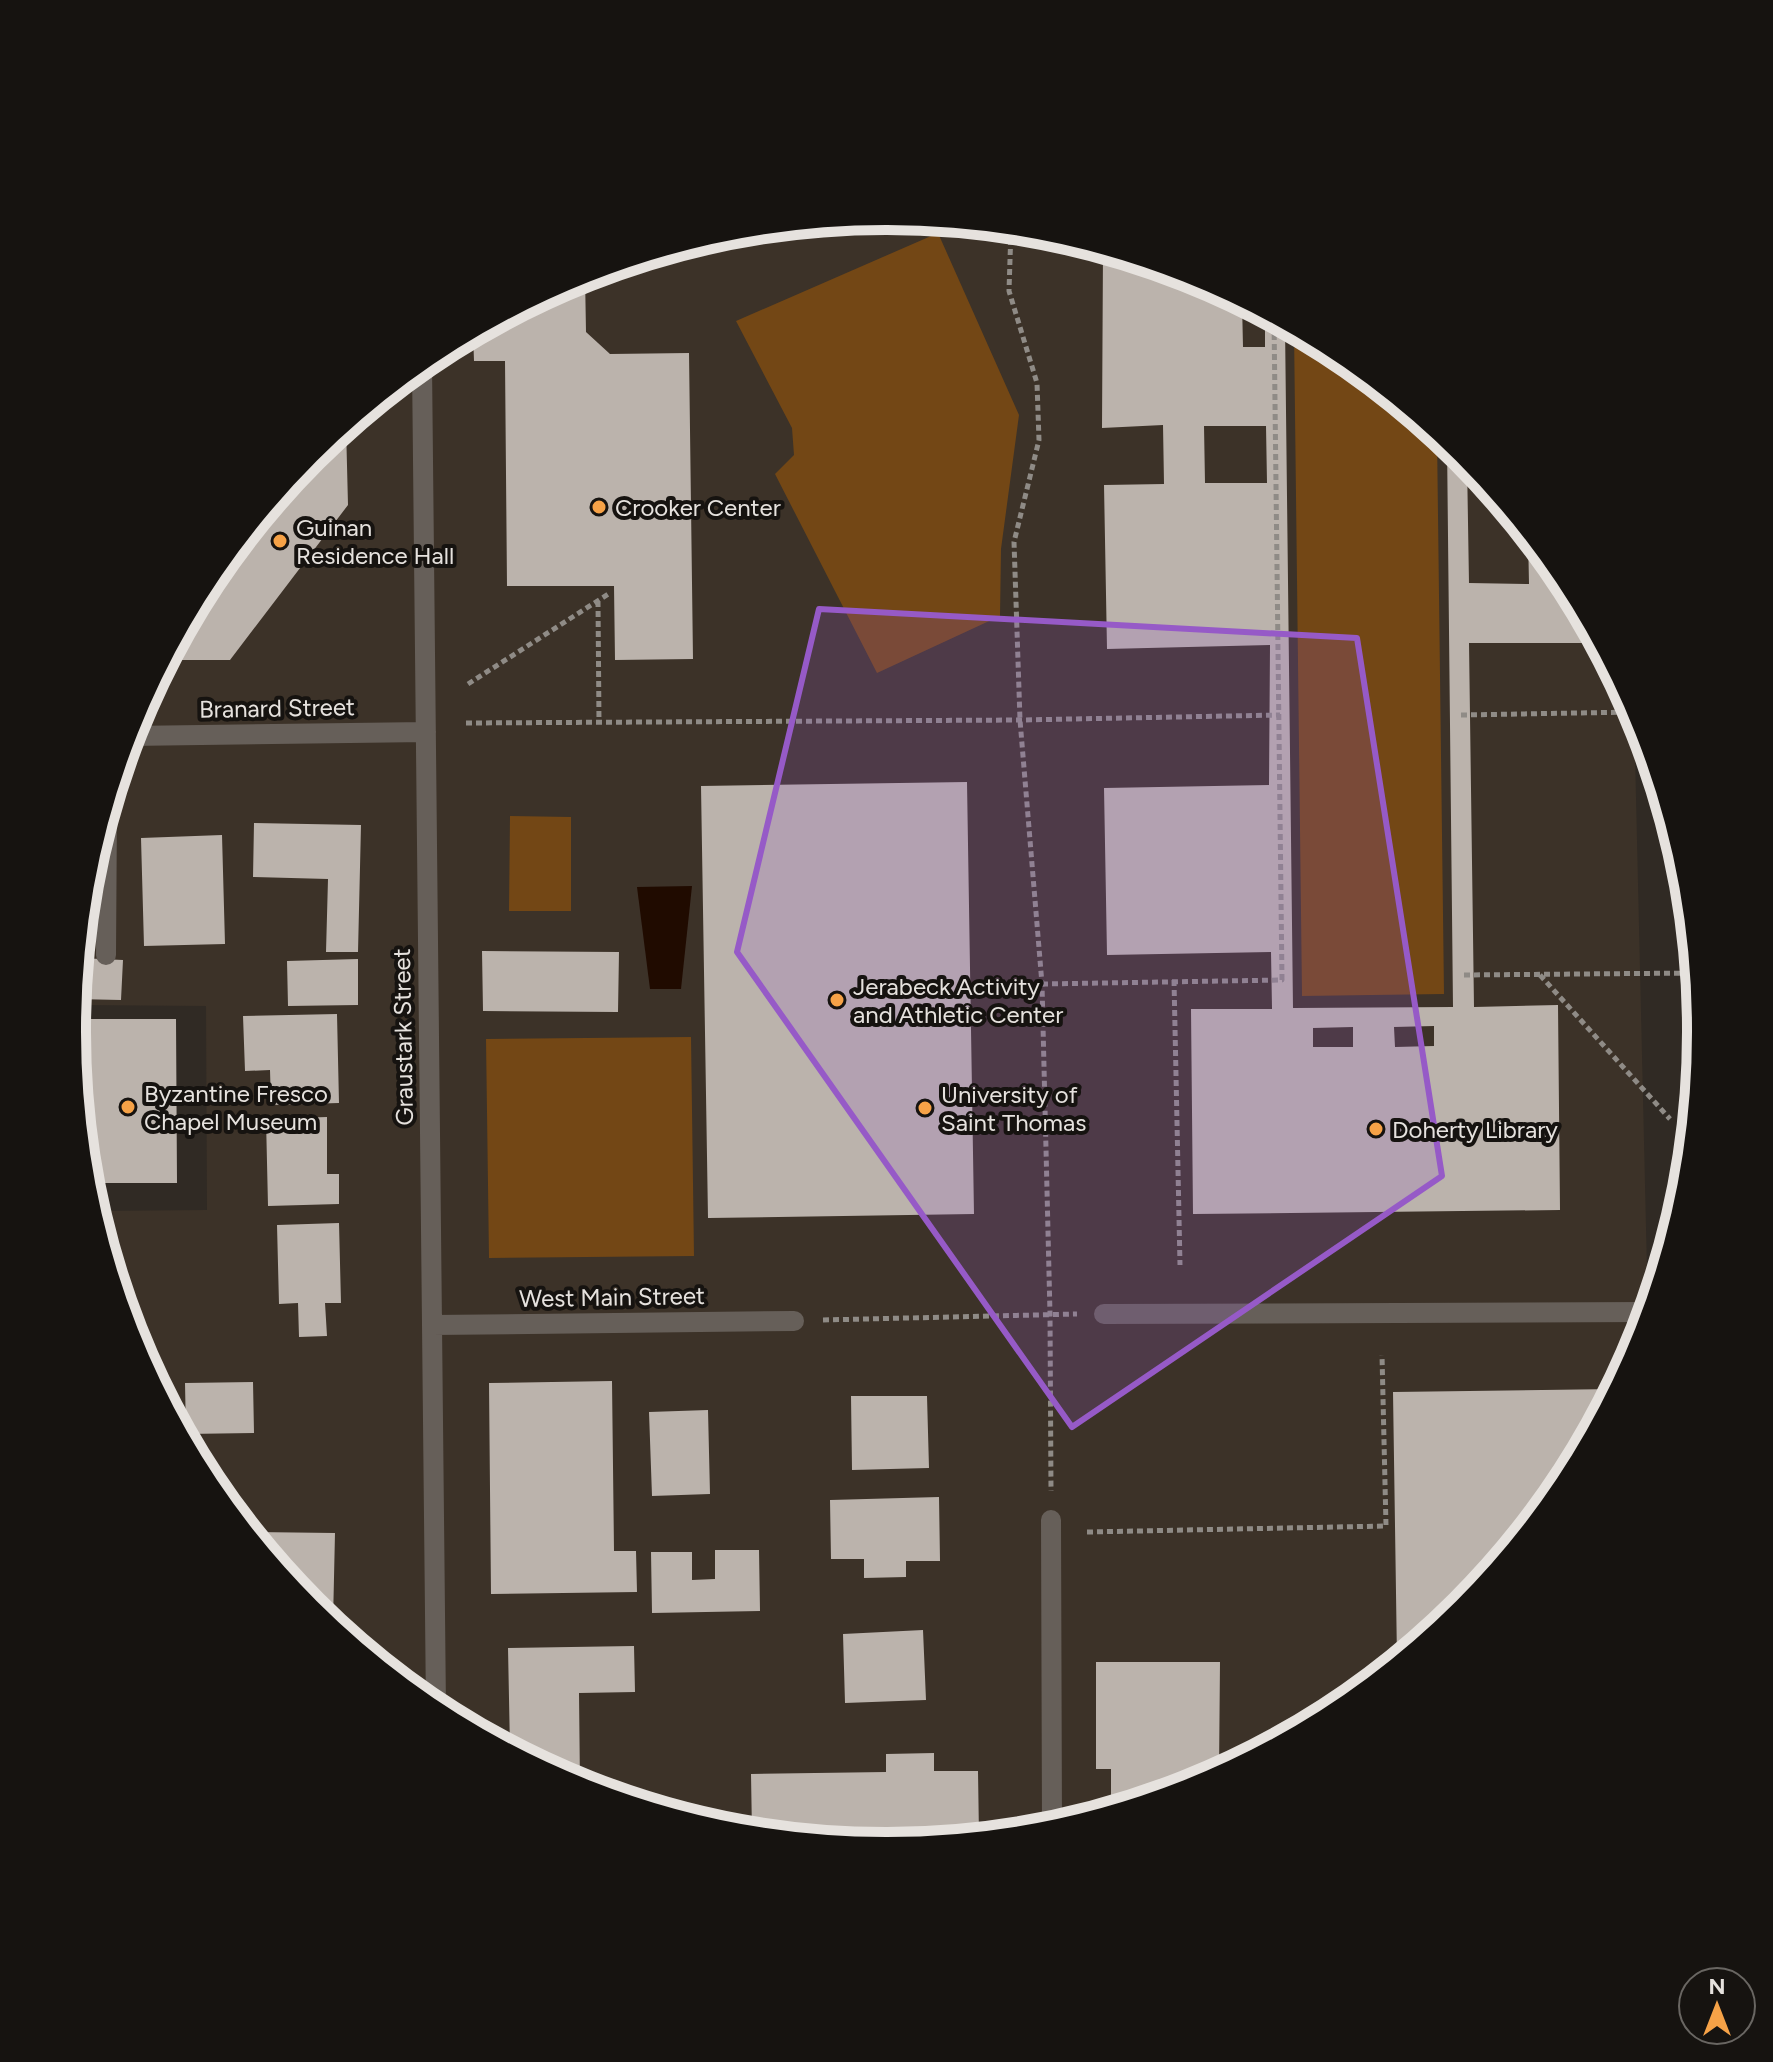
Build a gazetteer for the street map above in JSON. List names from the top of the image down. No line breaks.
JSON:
{"streets":{"street":["Branard Street","Graustark Street","West Main Street"]},"crossings":[["Branard Street","Graustark Street"],["Graustark Street","West Main Street"]],"places":["Crooker Center","Guinan Residence Hall","Jerabeck Activity and Athletic Center","Byzantine Fresco Chapel Museum","University of Saint Thomas","Doherty Library"],"north":"top"}
